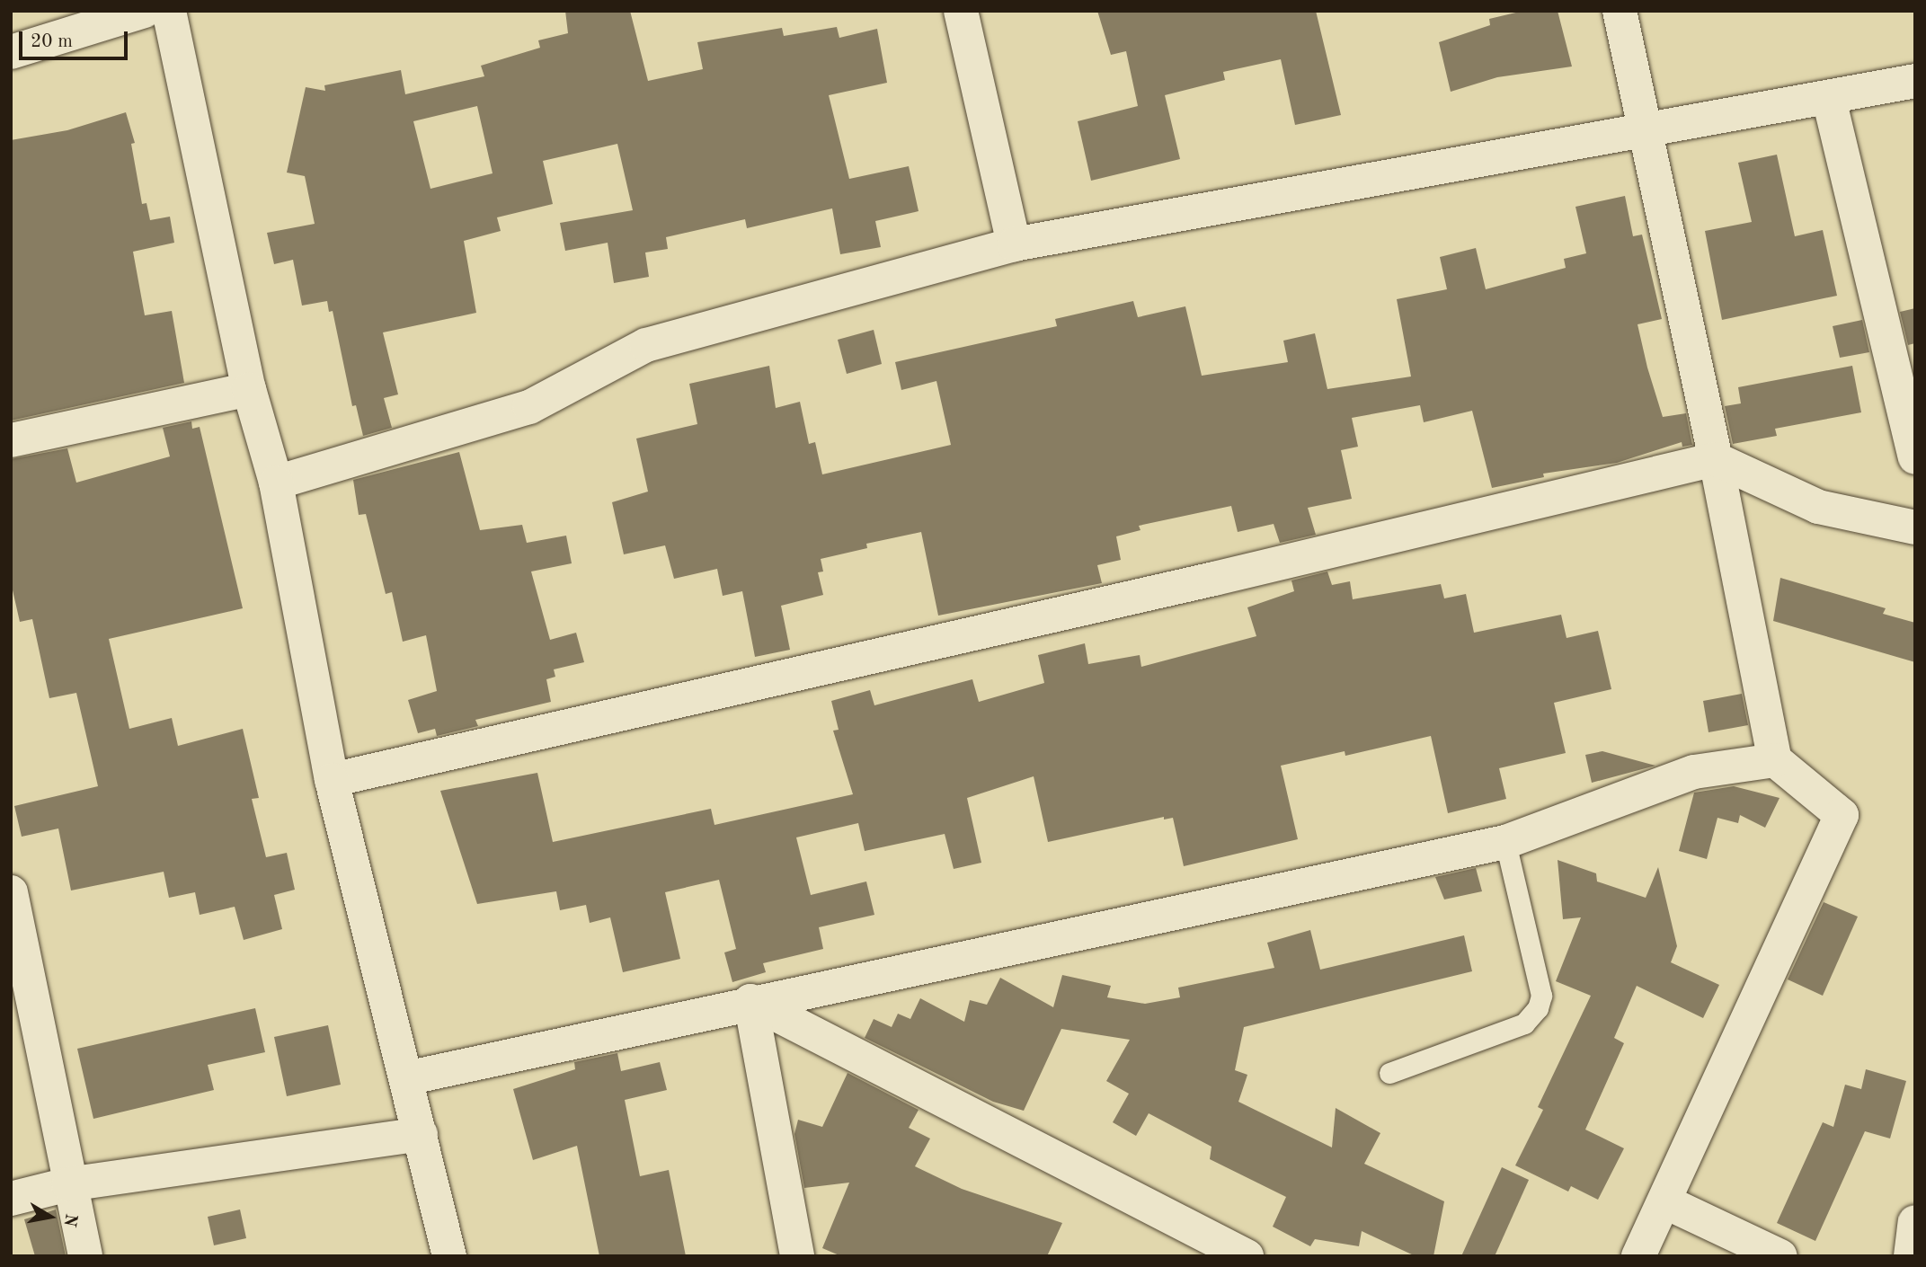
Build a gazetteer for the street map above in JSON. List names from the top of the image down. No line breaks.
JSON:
{"scale_bar":"20 m","north":"right"}
